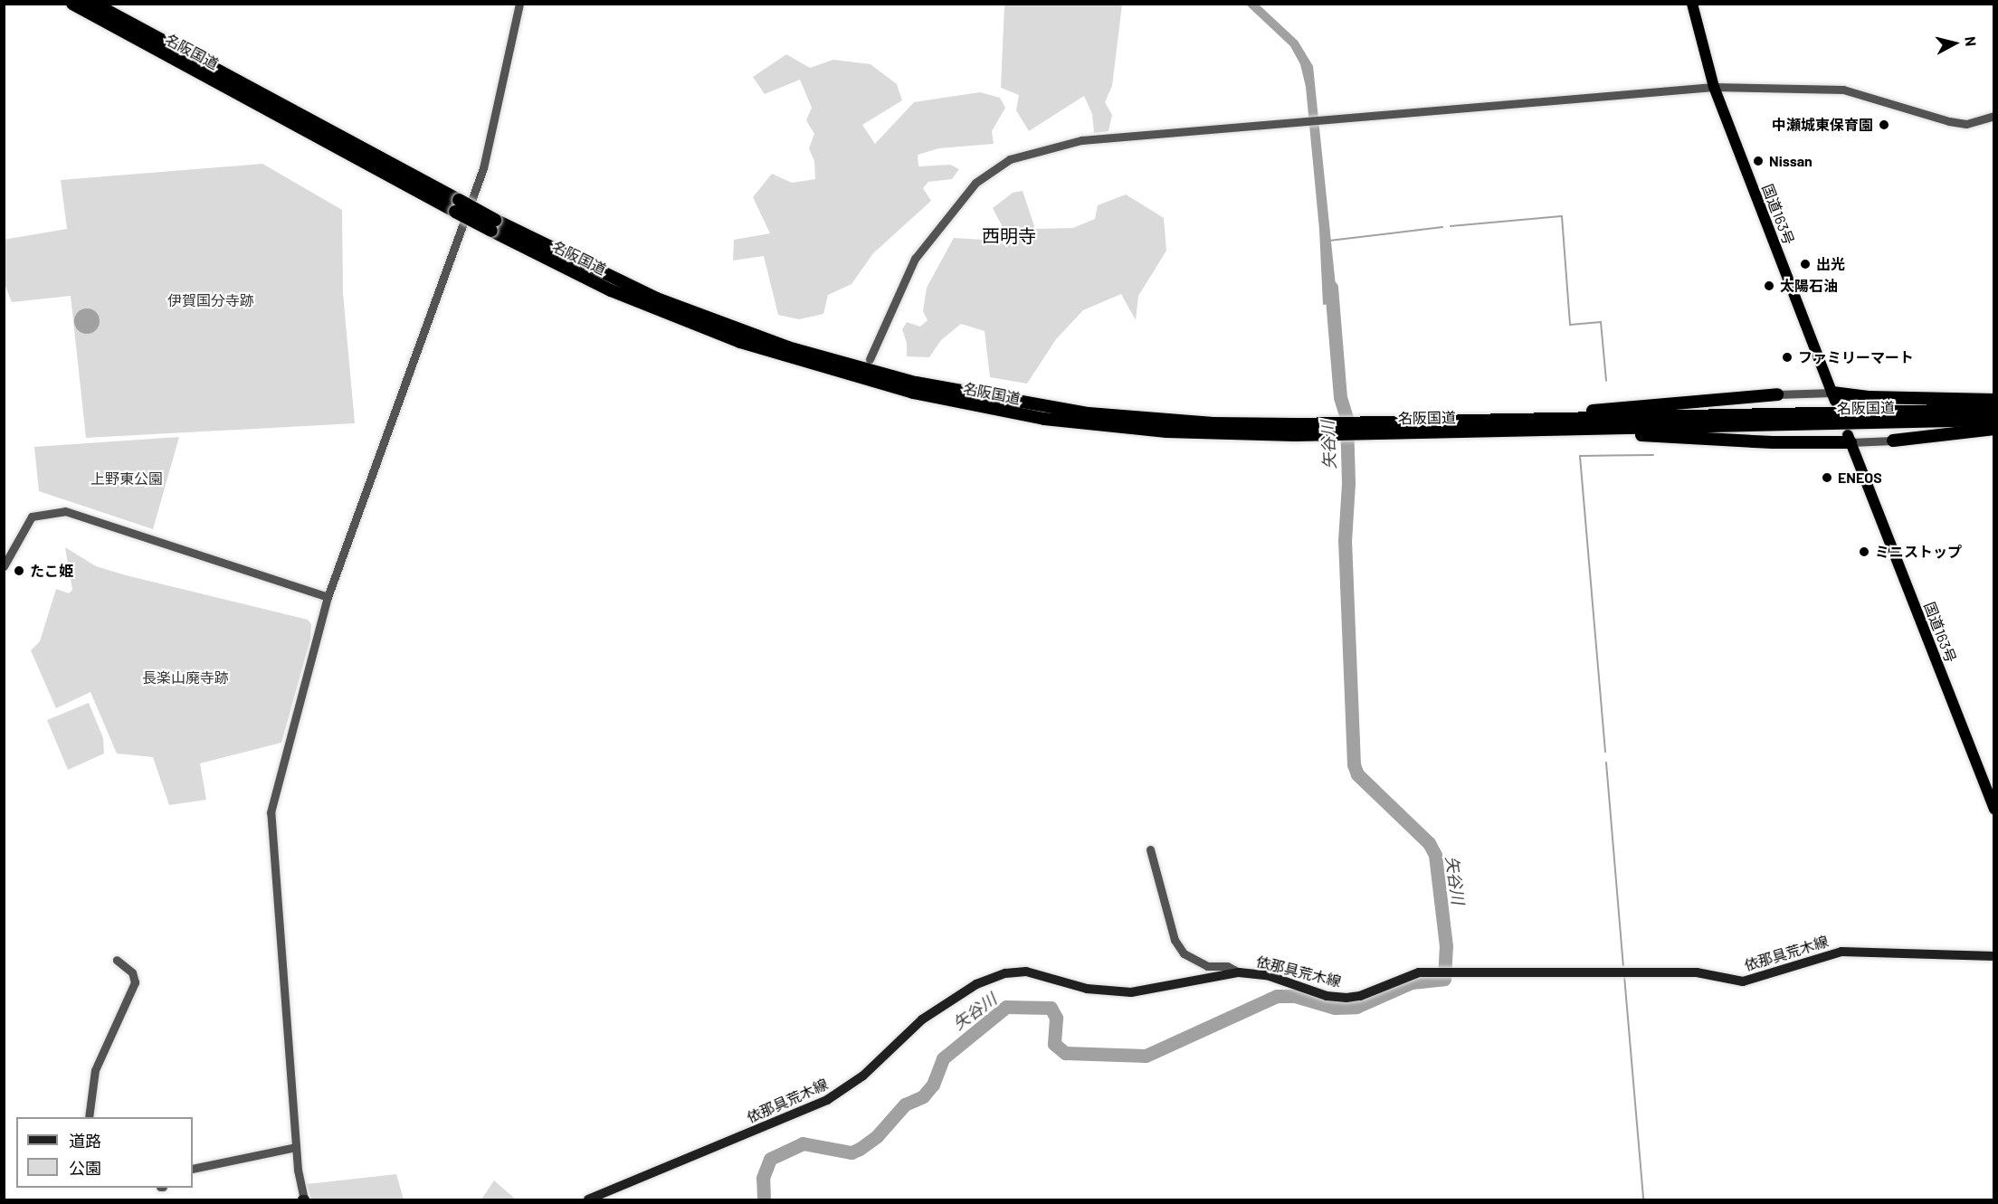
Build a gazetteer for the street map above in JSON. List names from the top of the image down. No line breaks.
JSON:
{"streets":{"highway":["名阪国道","国道163号"],"main road":["依那具荒木線"]},"districts":["西明寺"],"water":["矢谷川"],"parks":["伊賀国分寺跡","上野東公園","長楽山廃寺跡"],"places":["中瀬城東保育園","Nissan","出光","太陽石油","ファミリーマート","ENEOS","ミニストップ","たこ姫"],"legend":["道路","公園"],"north":"right"}
